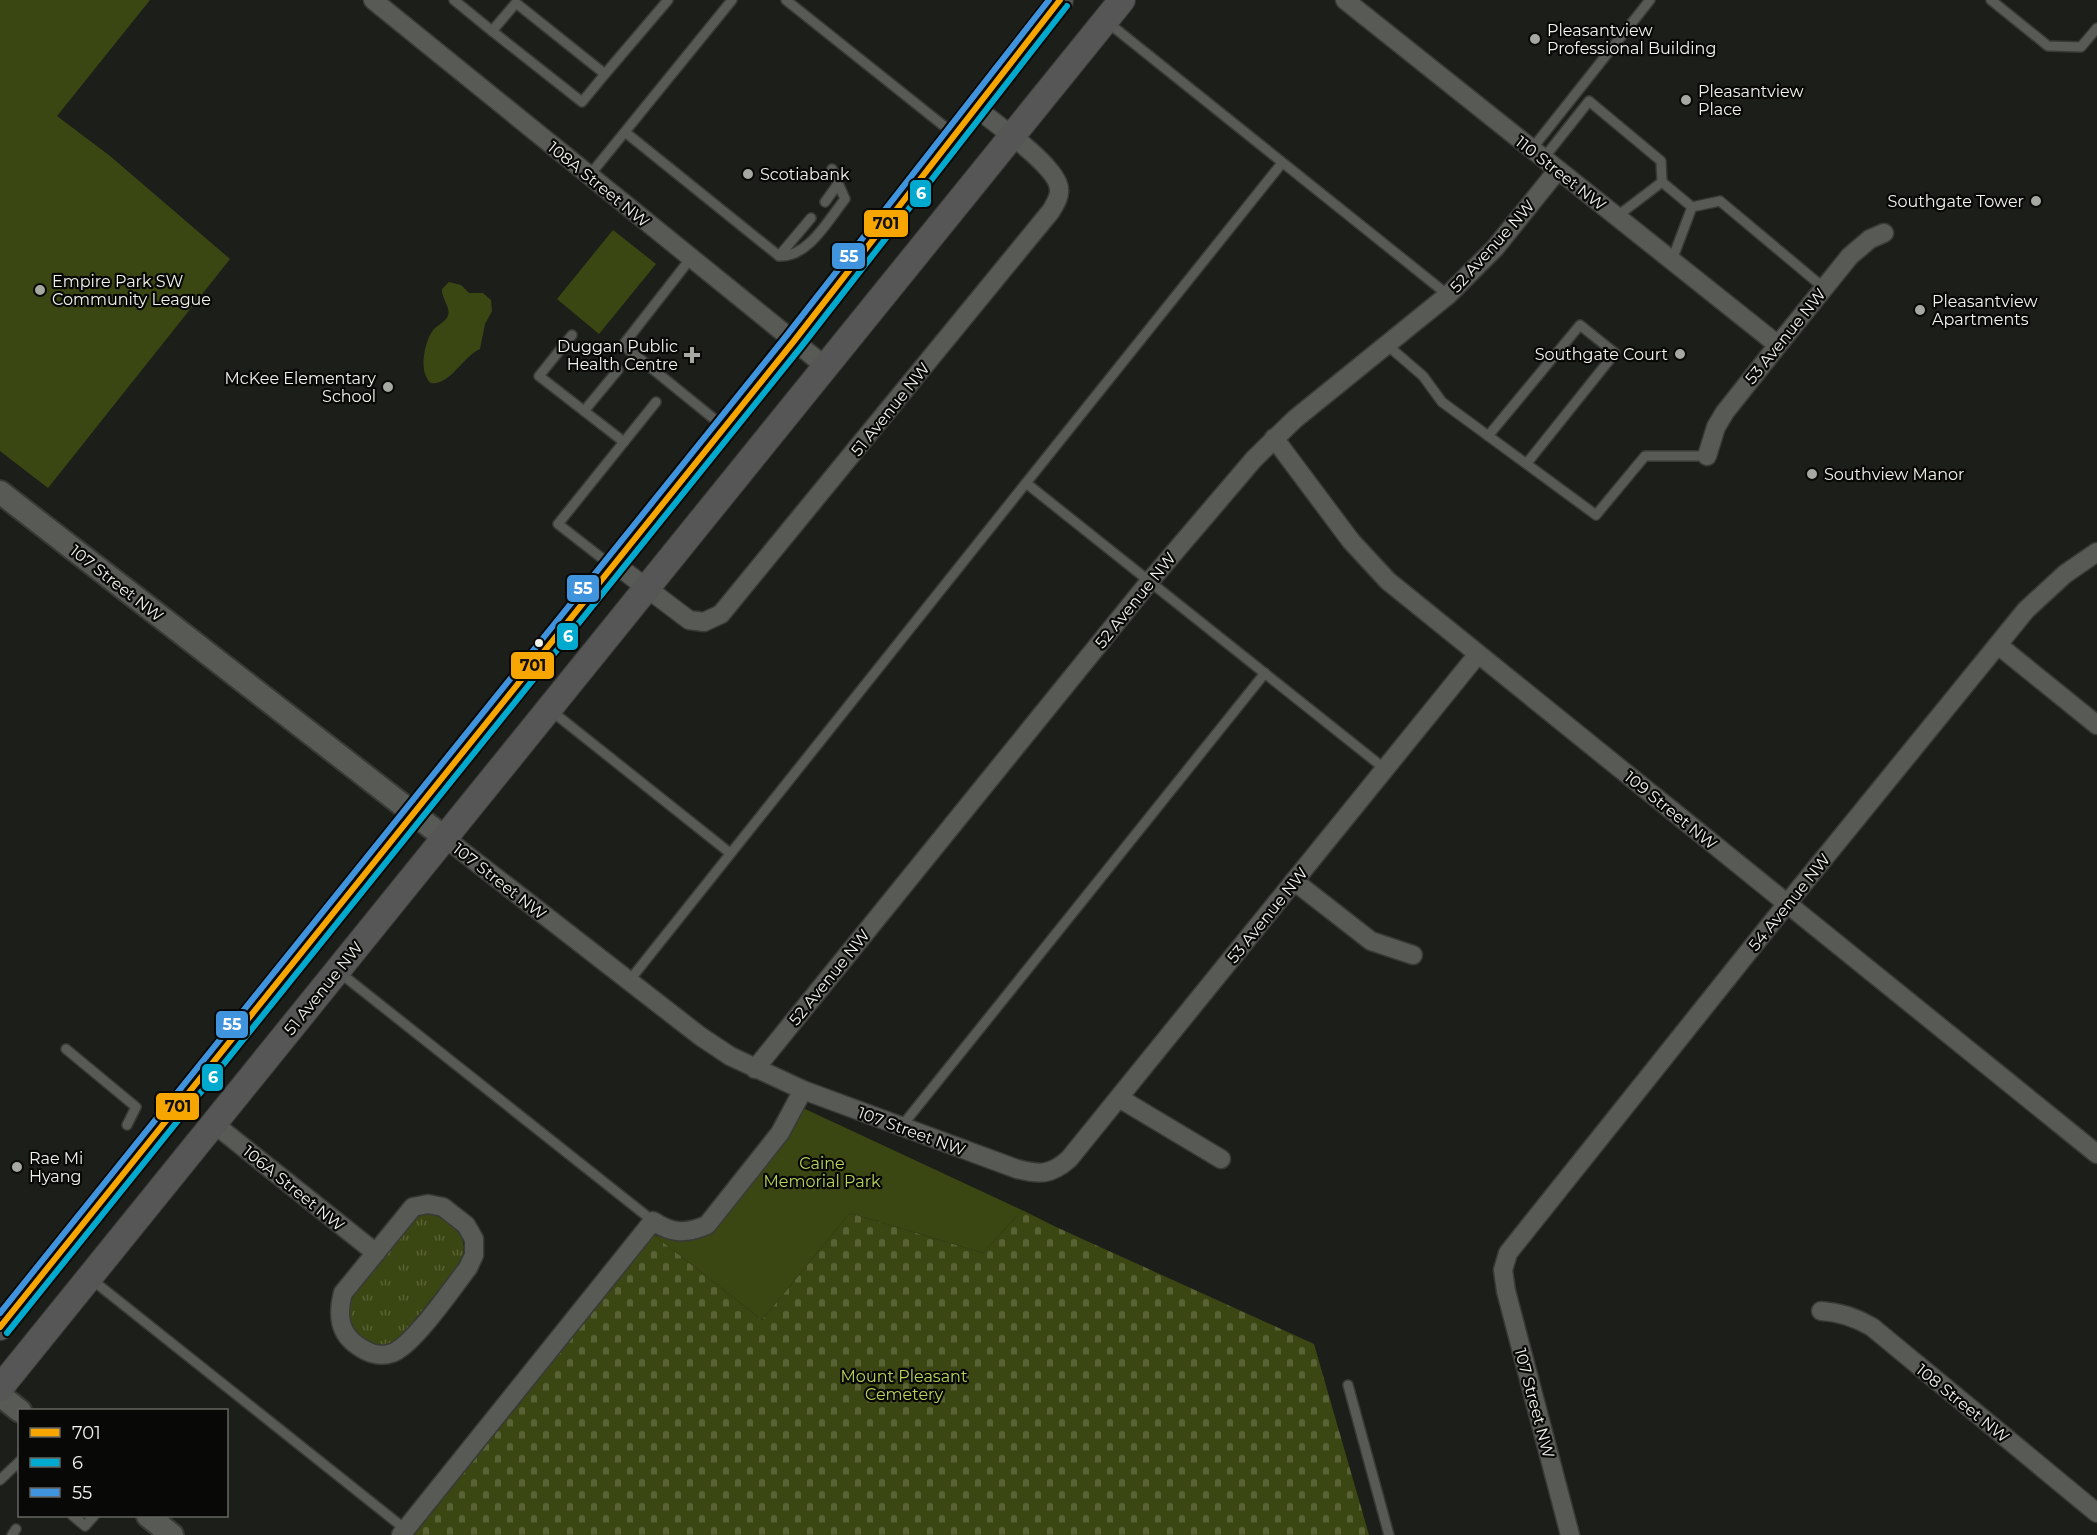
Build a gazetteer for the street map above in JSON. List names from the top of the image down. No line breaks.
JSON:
{"streets":{"main road":["51 Avenue NW"],"street":["110 Street NW","108A Street NW","52 Avenue NW","53 Avenue NW","107 Street NW","109 Street NW","54 Avenue NW","106A Street NW","108 Street NW"]},"crossings":[["110 Street NW","52 Avenue NW"],["110 Street NW","53 Avenue NW"],["108A Street NW","51 Avenue NW"],["52 Avenue NW","107 Street NW"],["52 Avenue NW","109 Street NW"],["53 Avenue NW","107 Street NW"],["53 Avenue NW","109 Street NW"],["51 Avenue NW","107 Street NW"],["51 Avenue NW","106A Street NW"],["107 Street NW","54 Avenue NW"],["109 Street NW","54 Avenue NW"]],"parks":["Caine Memorial Park","Mount Pleasant Cemetery"],"places":{"other":["Pleasantview Professional Building","Pleasantview Place","Scotiabank","Southgate Tower","Empire Park SW Community League","Pleasantview Apartments","Southgate Court","McKee Elementary School","Southview Manor","Rae Mi Hyang"],"health":["Duggan Public Health Centre"]},"lines":["transit line 701","transit line 55","transit line 6"],"legend":["701","6","55"]}
